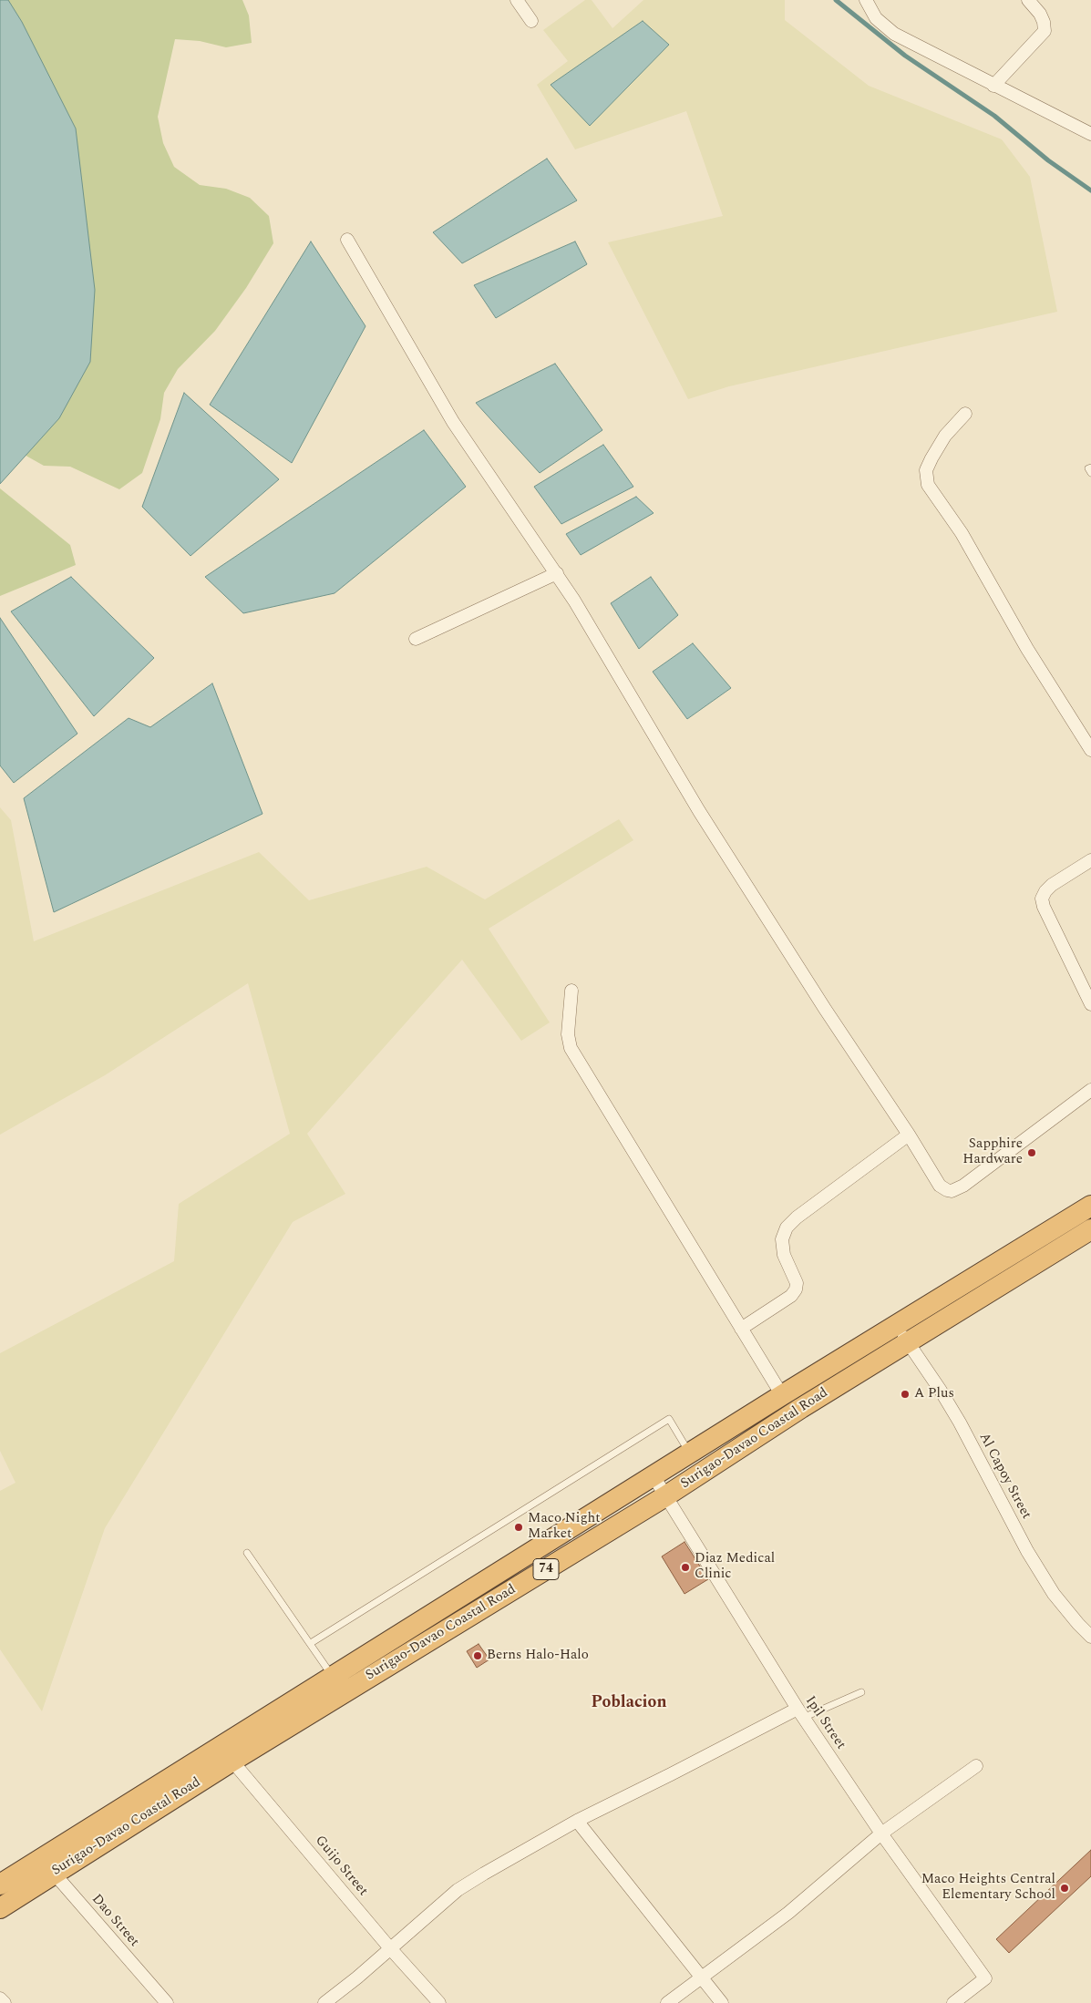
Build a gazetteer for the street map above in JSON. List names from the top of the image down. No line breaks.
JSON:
{"streets":{"highway":["Surigao-Davao Coastal Road","74"],"street":["Al Capoy Street","Ipil Street","Guijo Street","Dao Street"]},"crossings":[["Surigao-Davao Coastal Road","Al Capoy Street"],["Surigao-Davao Coastal Road","Ipil Street"],["Surigao-Davao Coastal Road","Guijo Street"],["Surigao-Davao Coastal Road","Dao Street"]],"districts":["Poblacion"],"places":["Sapphire Hardware","A Plus","Maco Night Market","Diaz Medical Clinic","Berns Halo-Halo","Maco Heights Central Elementary School"]}
